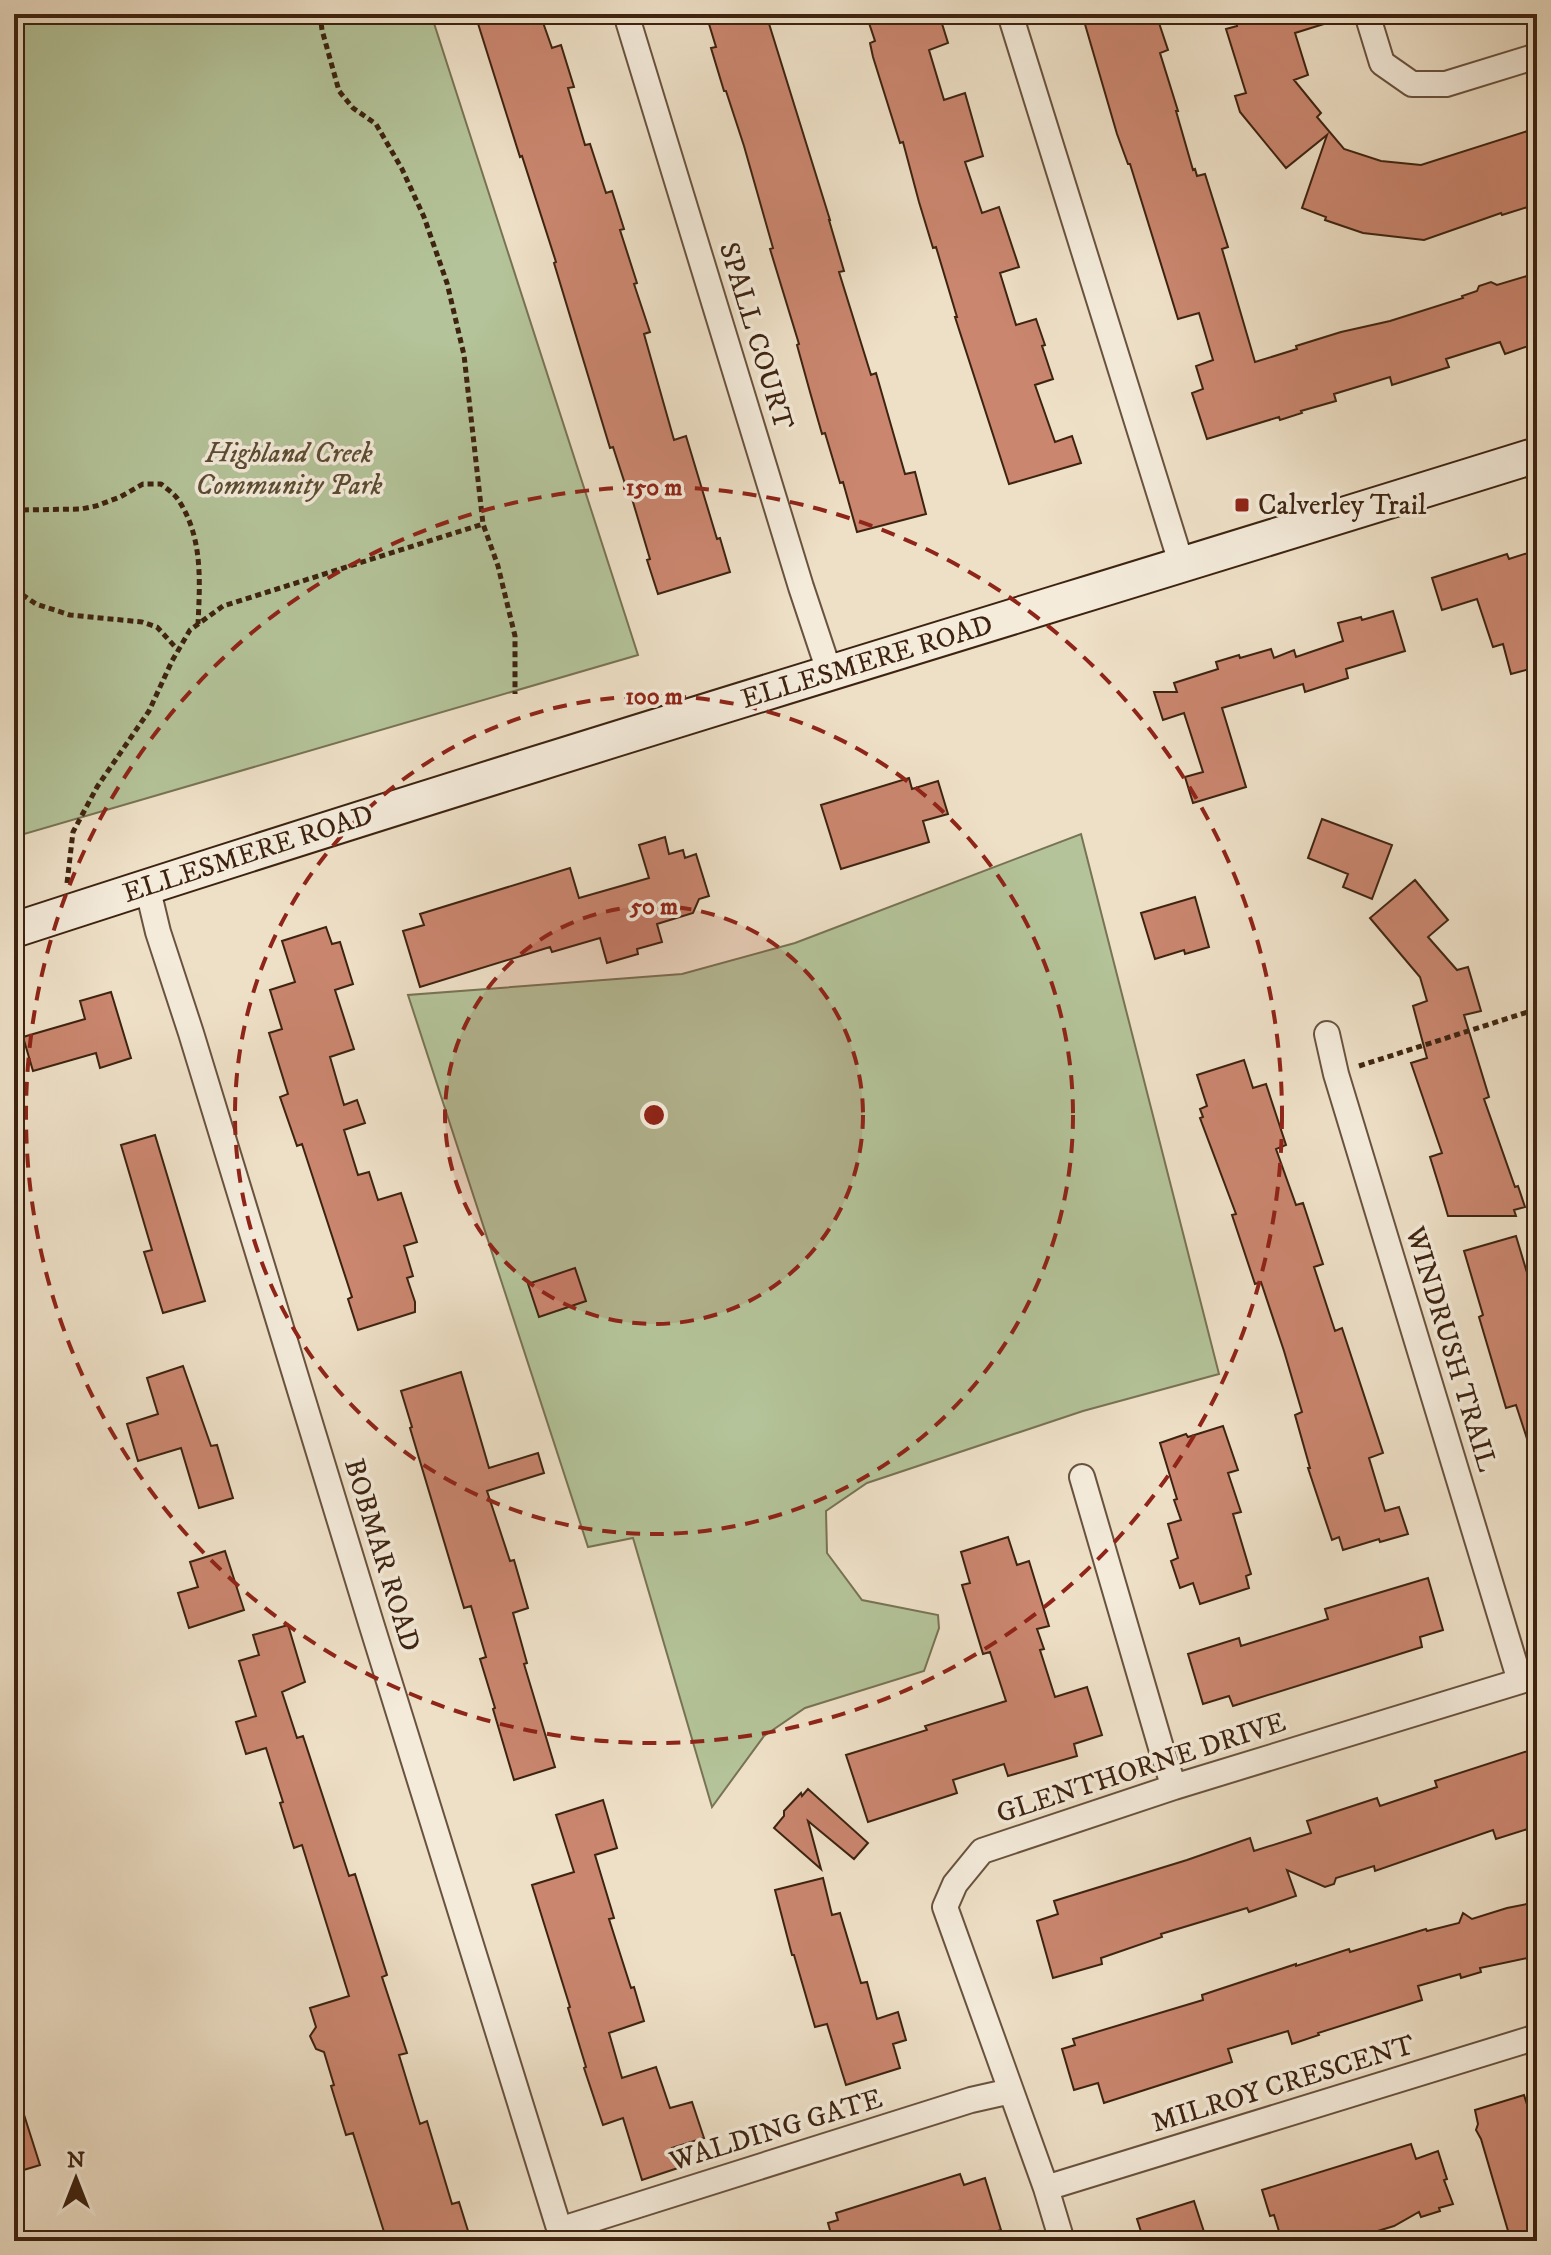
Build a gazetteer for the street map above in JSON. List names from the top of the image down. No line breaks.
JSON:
{"streets":{"main road":["ELLESMERE ROAD"],"street":["SPALL COURT","WINDRUSH TRAIL","BOBMAR ROAD","GLENTHORNE DRIVE","MILROY CRESCENT","WALDING GATE"]},"crossings":[["SPALL COURT","ELLESMERE ROAD"],["ELLESMERE ROAD","BOBMAR ROAD"],["WINDRUSH TRAIL","GLENTHORNE DRIVE"],["BOBMAR ROAD","WALDING GATE"],["GLENTHORNE DRIVE","MILROY CRESCENT"],["GLENTHORNE DRIVE","WALDING GATE"]],"parks":["Highland Creek Community Park"],"places":{"transit":["Calverley Trail"]},"north":"top","rings":["150 m","100 m","50 m"]}
